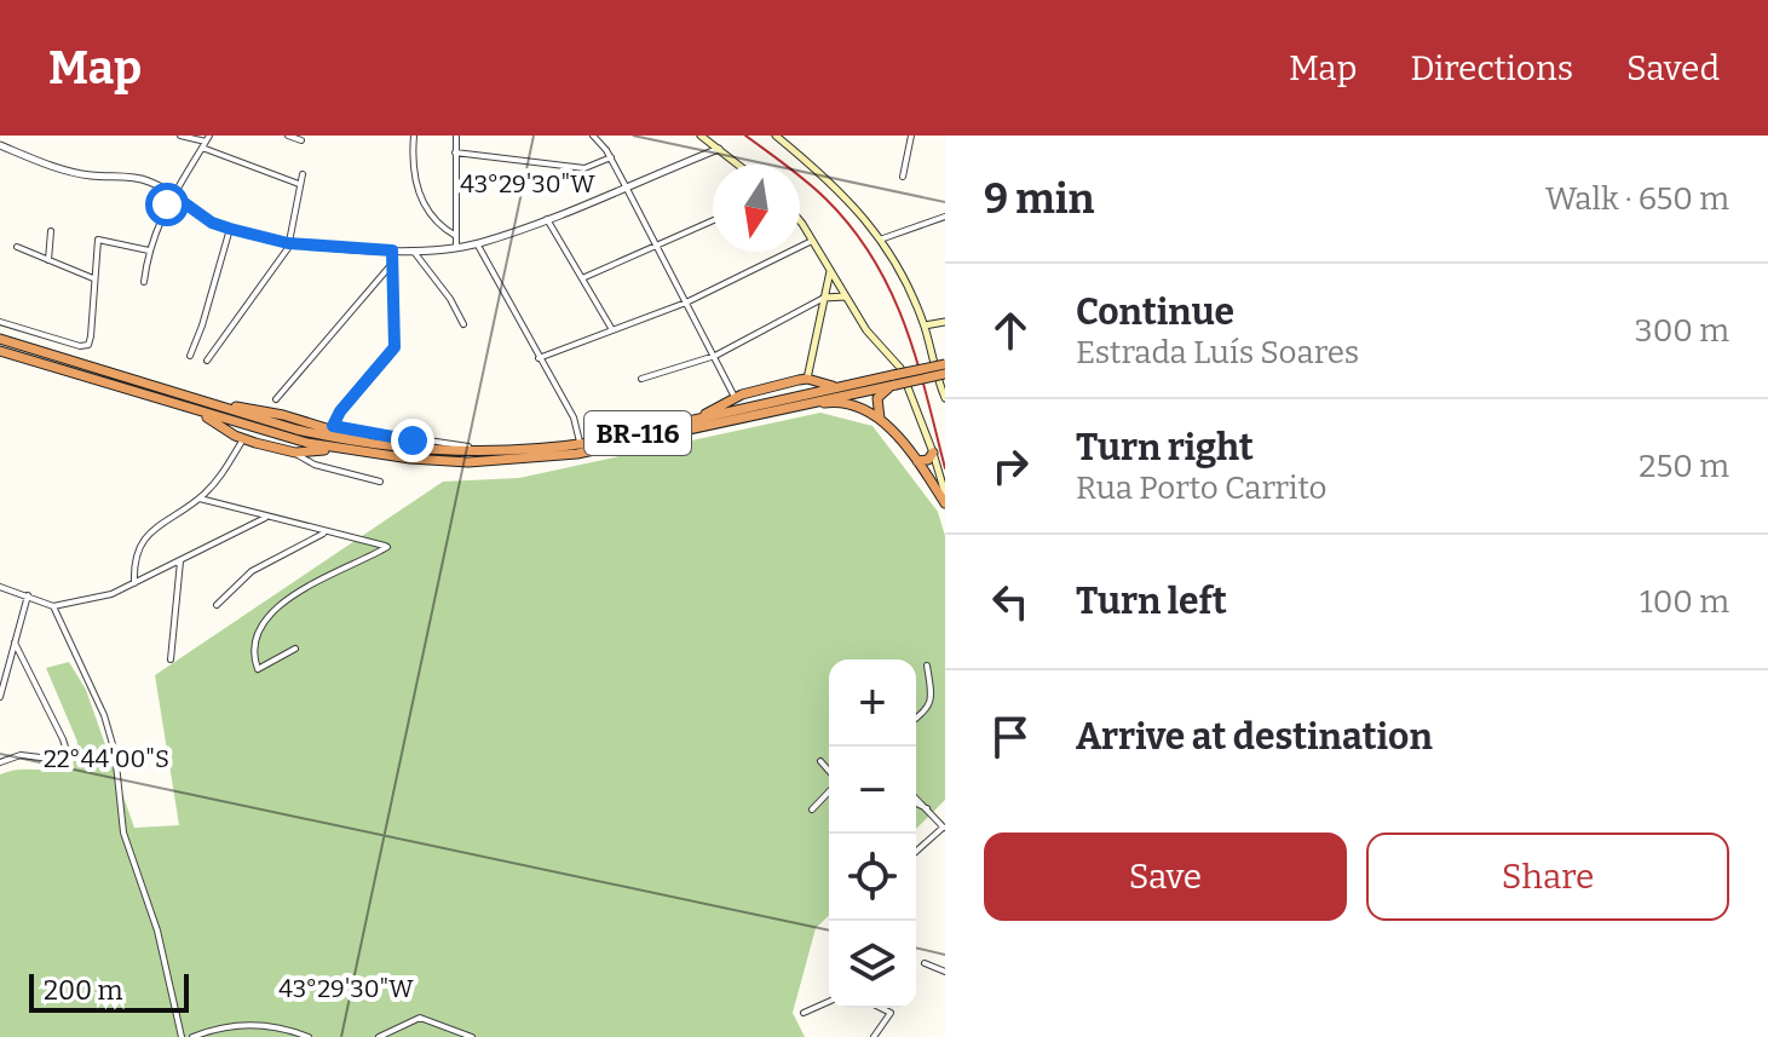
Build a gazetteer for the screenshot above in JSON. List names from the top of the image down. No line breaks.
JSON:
{"streets":{"highway":["BR-116"]},"scale_bar":"200 m","north":"bottom","page":{"header":"Map","nav":["Map","Directions","Saved"],"heading":["9 min","Walk · 650 m"],"list":[["Continue","Estrada Luís Soares","300 m"],["Turn right","Rua Porto Carrito","250 m"],["Turn left","100 m"],"Arrive at destination"],"map_buttons":["+","−"],"buttons":["Save","Share"],"scale":"200 m"},"coordinates":["43°29'30\"W","22°44'00\"S"]}
